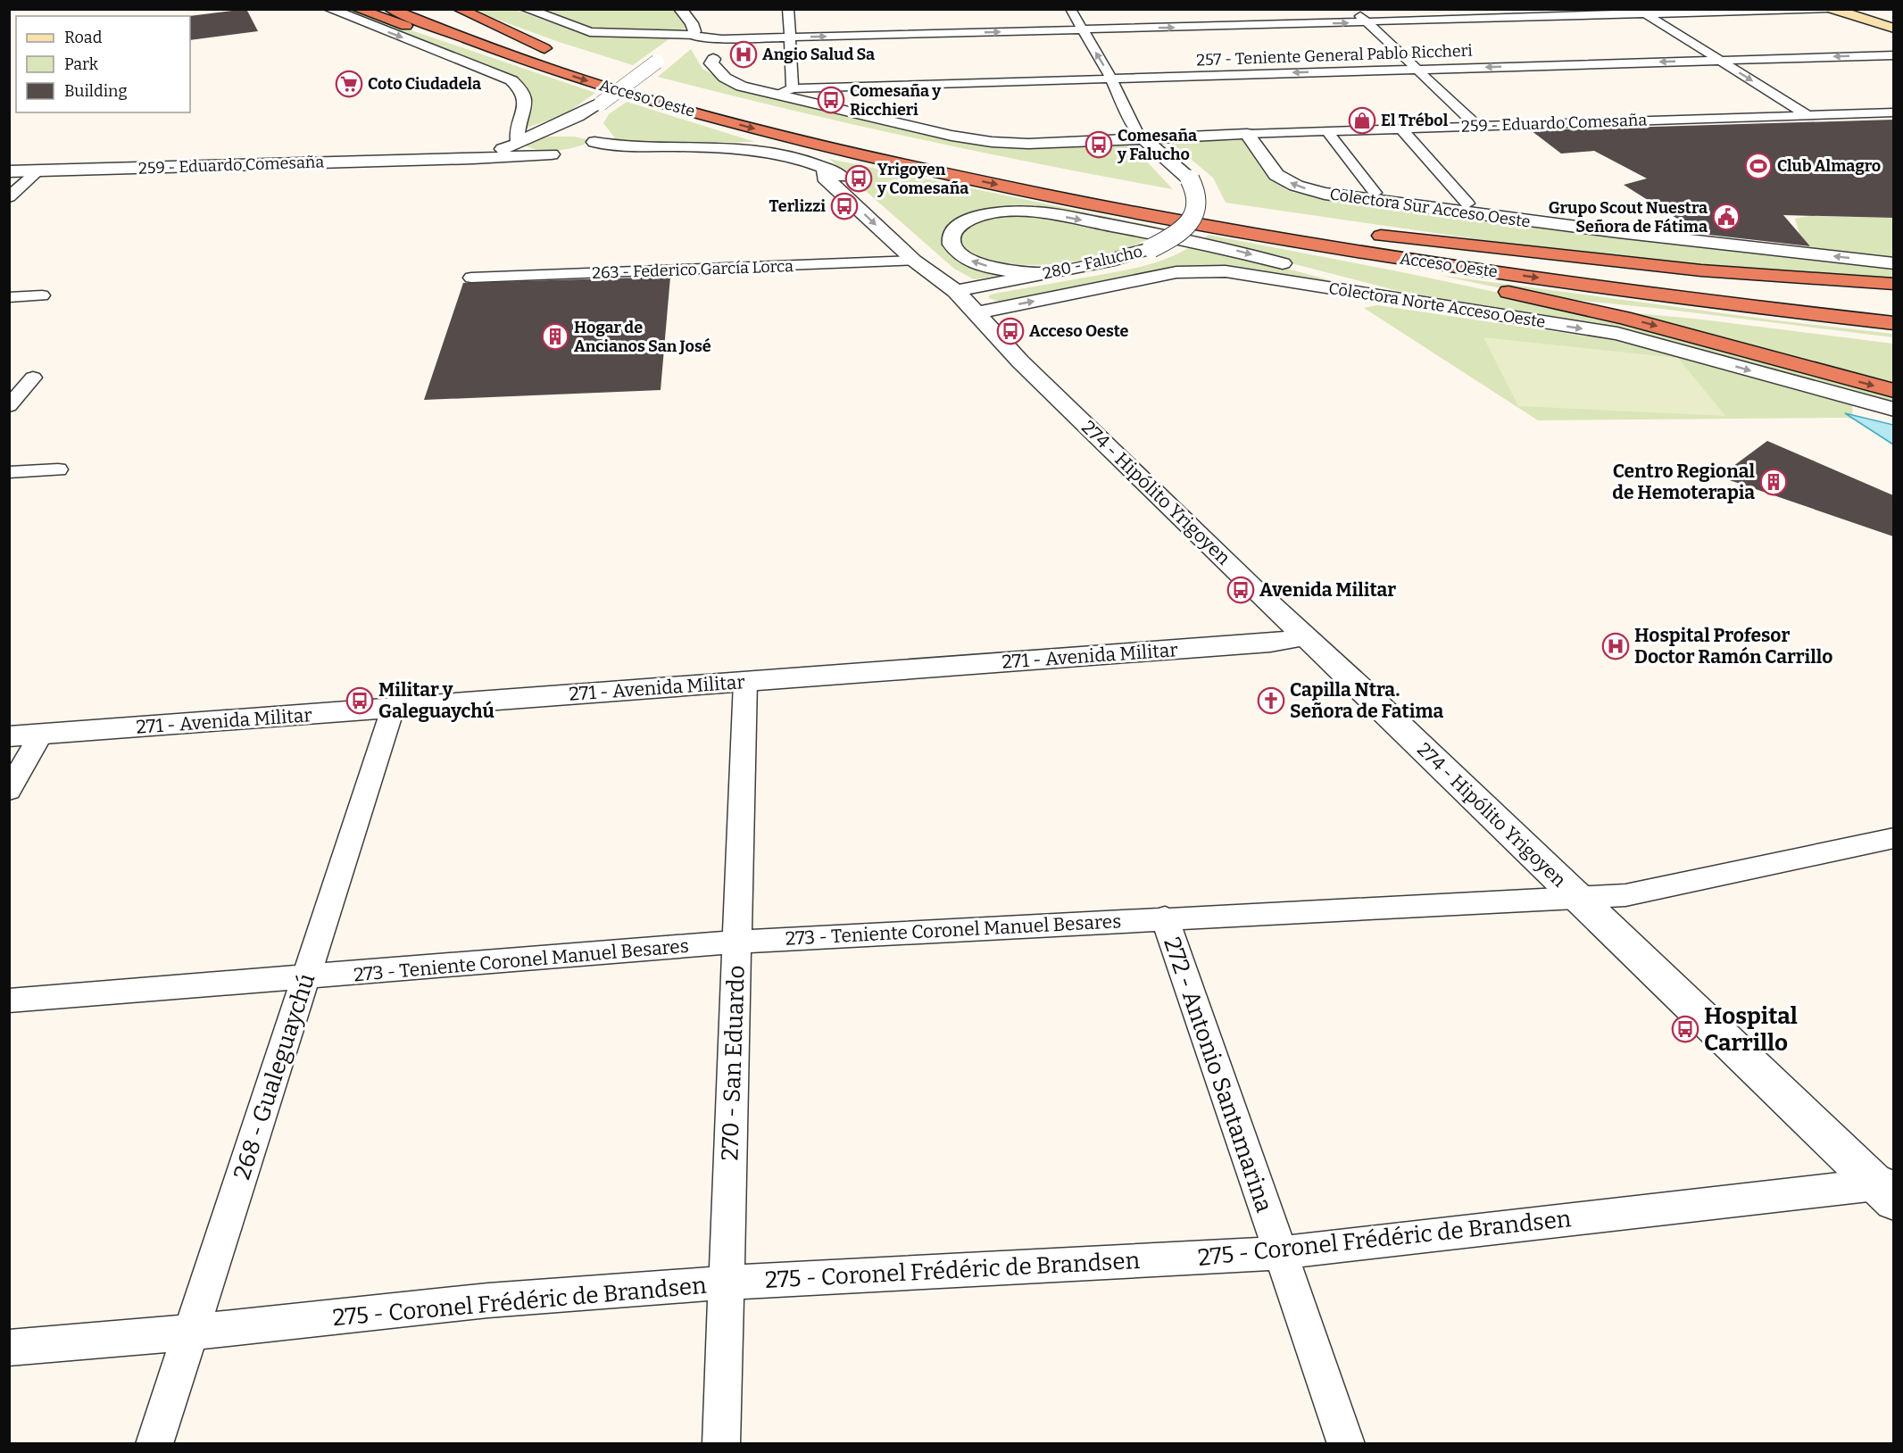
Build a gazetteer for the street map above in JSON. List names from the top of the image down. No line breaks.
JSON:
{"streets":{"highway":["Acceso Oeste"],"street":["257 - Teniente General Pablo Riccheri","259 - Eduardo Comesaña","Colectora Sur Acceso Oeste","280 - Falucho","263 - Federico García Lorca","Colectora Norte Acceso Oeste","274 - Hipólito Yrigoyen","271 - Avenida Militar","273 - Teniente Coronel Manuel Besares","270 - San Eduardo","272 - Antonio Santamarina","268 - Gualeguaychú","275 - Coronel Frédéric de Brandsen"]},"crossings":[["257 - Teniente General Pablo Riccheri","259 - Eduardo Comesaña"],["257 - Teniente General Pablo Riccheri","280 - Falucho"],["259 - Eduardo Comesaña","Colectora Sur Acceso Oeste"],["259 - Eduardo Comesaña","280 - Falucho"],["259 - Eduardo Comesaña","274 - Hipólito Yrigoyen"],["280 - Falucho","274 - Hipólito Yrigoyen"],["263 - Federico García Lorca","274 - Hipólito Yrigoyen"],["Colectora Norte Acceso Oeste","274 - Hipólito Yrigoyen"],["274 - Hipólito Yrigoyen","271 - Avenida Militar"],["274 - Hipólito Yrigoyen","273 - Teniente Coronel Manuel Besares"],["274 - Hipólito Yrigoyen","275 - Coronel Frédéric de Brandsen"],["271 - Avenida Militar","270 - San Eduardo"],["271 - Avenida Militar","268 - Gualeguaychú"],["273 - Teniente Coronel Manuel Besares","270 - San Eduardo"],["273 - Teniente Coronel Manuel Besares","272 - Antonio Santamarina"],["273 - Teniente Coronel Manuel Besares","268 - Gualeguaychú"],["270 - San Eduardo","275 - Coronel Frédéric de Brandsen"],["272 - Antonio Santamarina","275 - Coronel Frédéric de Brandsen"],["268 - Gualeguaychú","275 - Coronel Frédéric de Brandsen"]],"places":{"hospital":["Angio Salud Sa","Hospital Profesor Doctor Ramón Carrillo"],"supermarket":["Coto Ciudadela"],"bus stop":["Comesaña y Ricchieri","Comesaña y Falucho","Yrigoyen y Comesaña","Terlizzi","Acceso Oeste","Avenida Militar","Militar y Galeguaychú","Hospital Carrillo"],"shop":["El Trébol"],"sports":["Club Almagro"],"public building":["Grupo Scout Nuestra Señora de Fátima"],"building":["Hogar de Ancianos San José","Centro Regional de Hemoterapia"],"church":["Capilla Ntra. Señora de Fatima"]},"legend":["Road","Park","Building"]}
